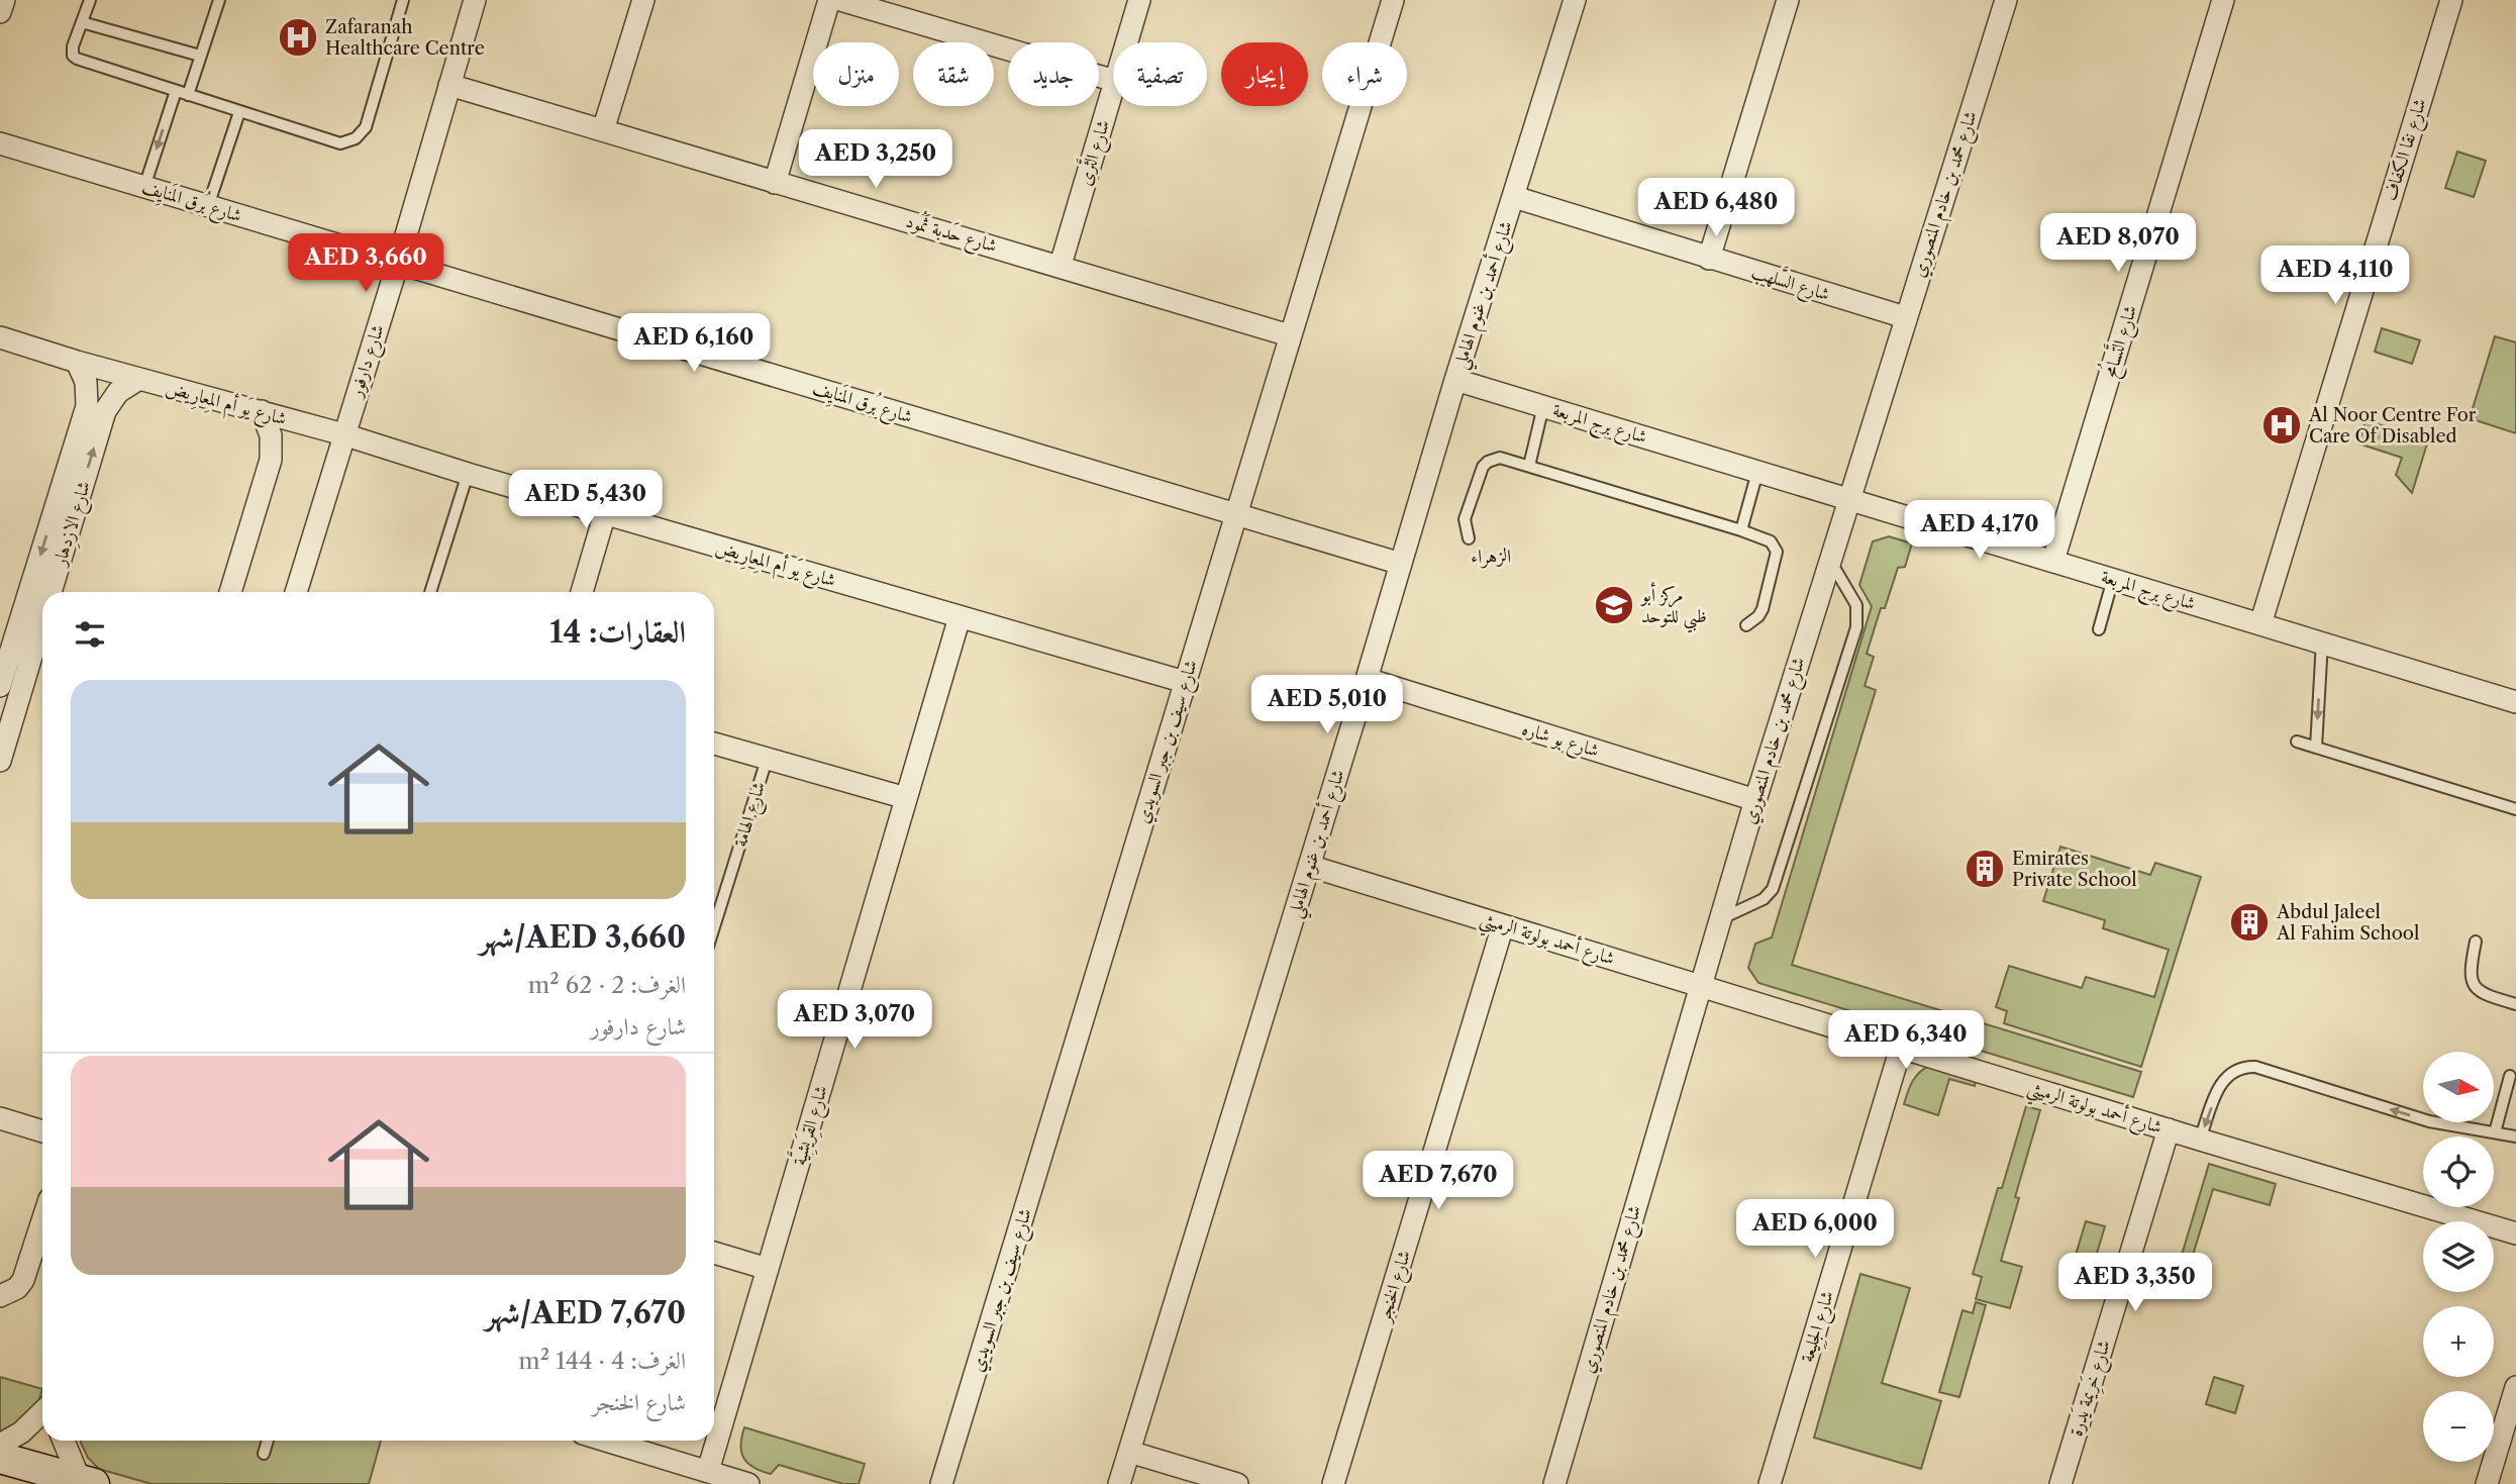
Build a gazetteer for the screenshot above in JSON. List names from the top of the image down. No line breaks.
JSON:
{"streets":{"street":["شارع نقا الكفاف","شارع الثَّرى","شارع محمد بن خادم المنصوري","شارع بُرق المَنايِف","شارع حَدبة ثَمُود","شارع السَّلهب","شارع أحمد بن غنوم الهاملي","شارع التَّسامُح","شارع دارفور","شارع يَو أم المِعارِيض","شارع برج المربعة","شارع الازدِهار","شارع بو شاره","شارع سيف بن جبر السويدي","شارع الهامة","شارع أحمد بولوتة الرميثي","شارع القِرَيشِيَّة","شارع الخنجر","شارع الجِلِيعة","شارع خَرِيمة يَدرة"]},"crossings":[["شارع نقا الكفاف","شارع برج المربعة"],["شارع الثَّرى","شارع حَدبة ثَمُود"],["شارع محمد بن خادم المنصوري","شارع السَّلهب"],["شارع محمد بن خادم المنصوري","شارع برج المربعة"],["شارع محمد بن خادم المنصوري","شارع بو شاره"],["شارع محمد بن خادم المنصوري","شارع أحمد بولوتة الرميثي"],["شارع بُرق المَنايِف","شارع أحمد بن غنوم الهاملي"],["شارع بُرق المَنايِف","شارع دارفور"],["شارع بُرق المَنايِف","شارع سيف بن جبر السويدي"],["شارع حَدبة ثَمُود","شارع دارفور"],["شارع حَدبة ثَمُود","شارع سيف بن جبر السويدي"],["شارع السَّلهب","شارع أحمد بن غنوم الهاملي"],["شارع أحمد بن غنوم الهاملي","شارع برج المربعة"],["شارع أحمد بن غنوم الهاملي","شارع بو شاره"],["شارع أحمد بن غنوم الهاملي","شارع أحمد بولوتة الرميثي"],["شارع التَّسامُح","شارع برج المربعة"],["شارع دارفور","شارع يَو أم المِعارِيض"],["شارع يَو أم المِعارِيض","شارع الازدِهار"],["شارع يَو أم المِعارِيض","شارع سيف بن جبر السويدي"],["شارع يَو أم المِعارِيض","شارع القِرَيشِيَّة"],["شارع الهامة","شارع القِرَيشِيَّة"],["شارع أحمد بولوتة الرميثي","شارع الخنجر"],["شارع أحمد بولوتة الرميثي","شارع الجِلِيعة"],["شارع أحمد بولوتة الرميثي","شارع خَرِيمة يَدرة"]],"districts":["الزهراء"],"places":{"hospital":["Zafaranah Healthcare Centre","Al Noor Centre For Care Of Disabled"],"school or university":["مركز أبو ظبي للتوحد"],"building":["Emirates Private School","Abdul Jaleel Al Fahim School"]},"north":"right","page":{"chip":["شراء","إيجار","تصفية","جديد","شقة","منزل"],"price":["AED 3,250","AED 6,480","AED 8,070","AED 3,660","AED 4,110","AED 6,160","AED 5,430","AED 4,170","AED 5,010","AED 3,070","AED 6,340","AED 7,670","AED 6,000","AED 3,350"],"heading":"العقارات: 14","list":[{"name":"AED 3,660/شهر","note":"الغرف: 2 · 62 m² · شارع دارفور"},{"name":"AED 7,670/شهر","note":"الغرف: 4 · 144 m² · شارع الخنجر"}],"map_buttons":["+","−"]}}
